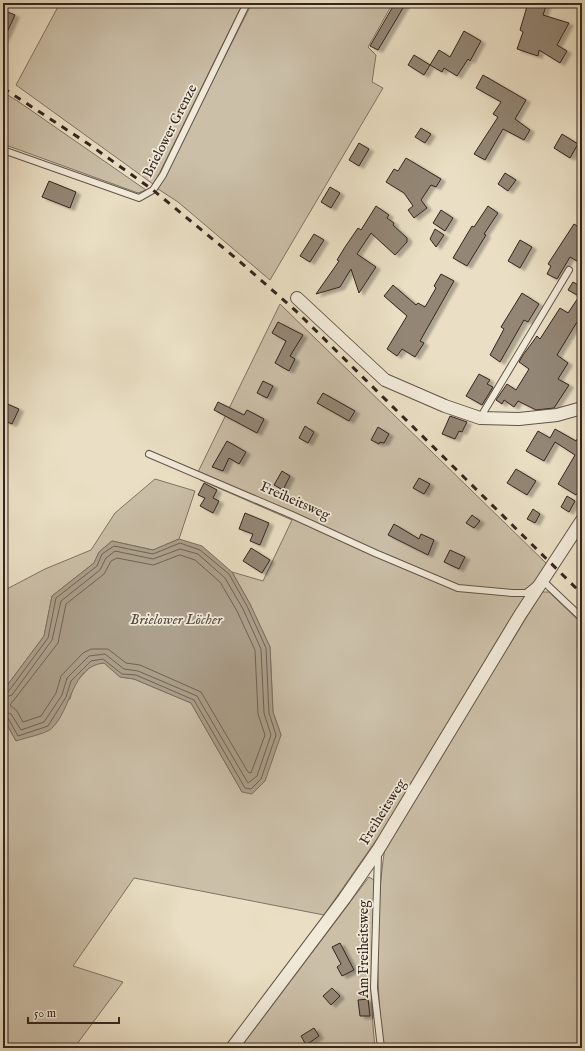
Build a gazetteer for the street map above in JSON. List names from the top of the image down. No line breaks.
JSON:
{"streets":{"street":["Freiheitsweg"],"lane":["Brielower Grenze","Am Freiheitsweg"]},"crossings":[["Freiheitsweg","Am Freiheitsweg"]],"water":["Brielower Löcher"],"scale_bar":"50 m"}
